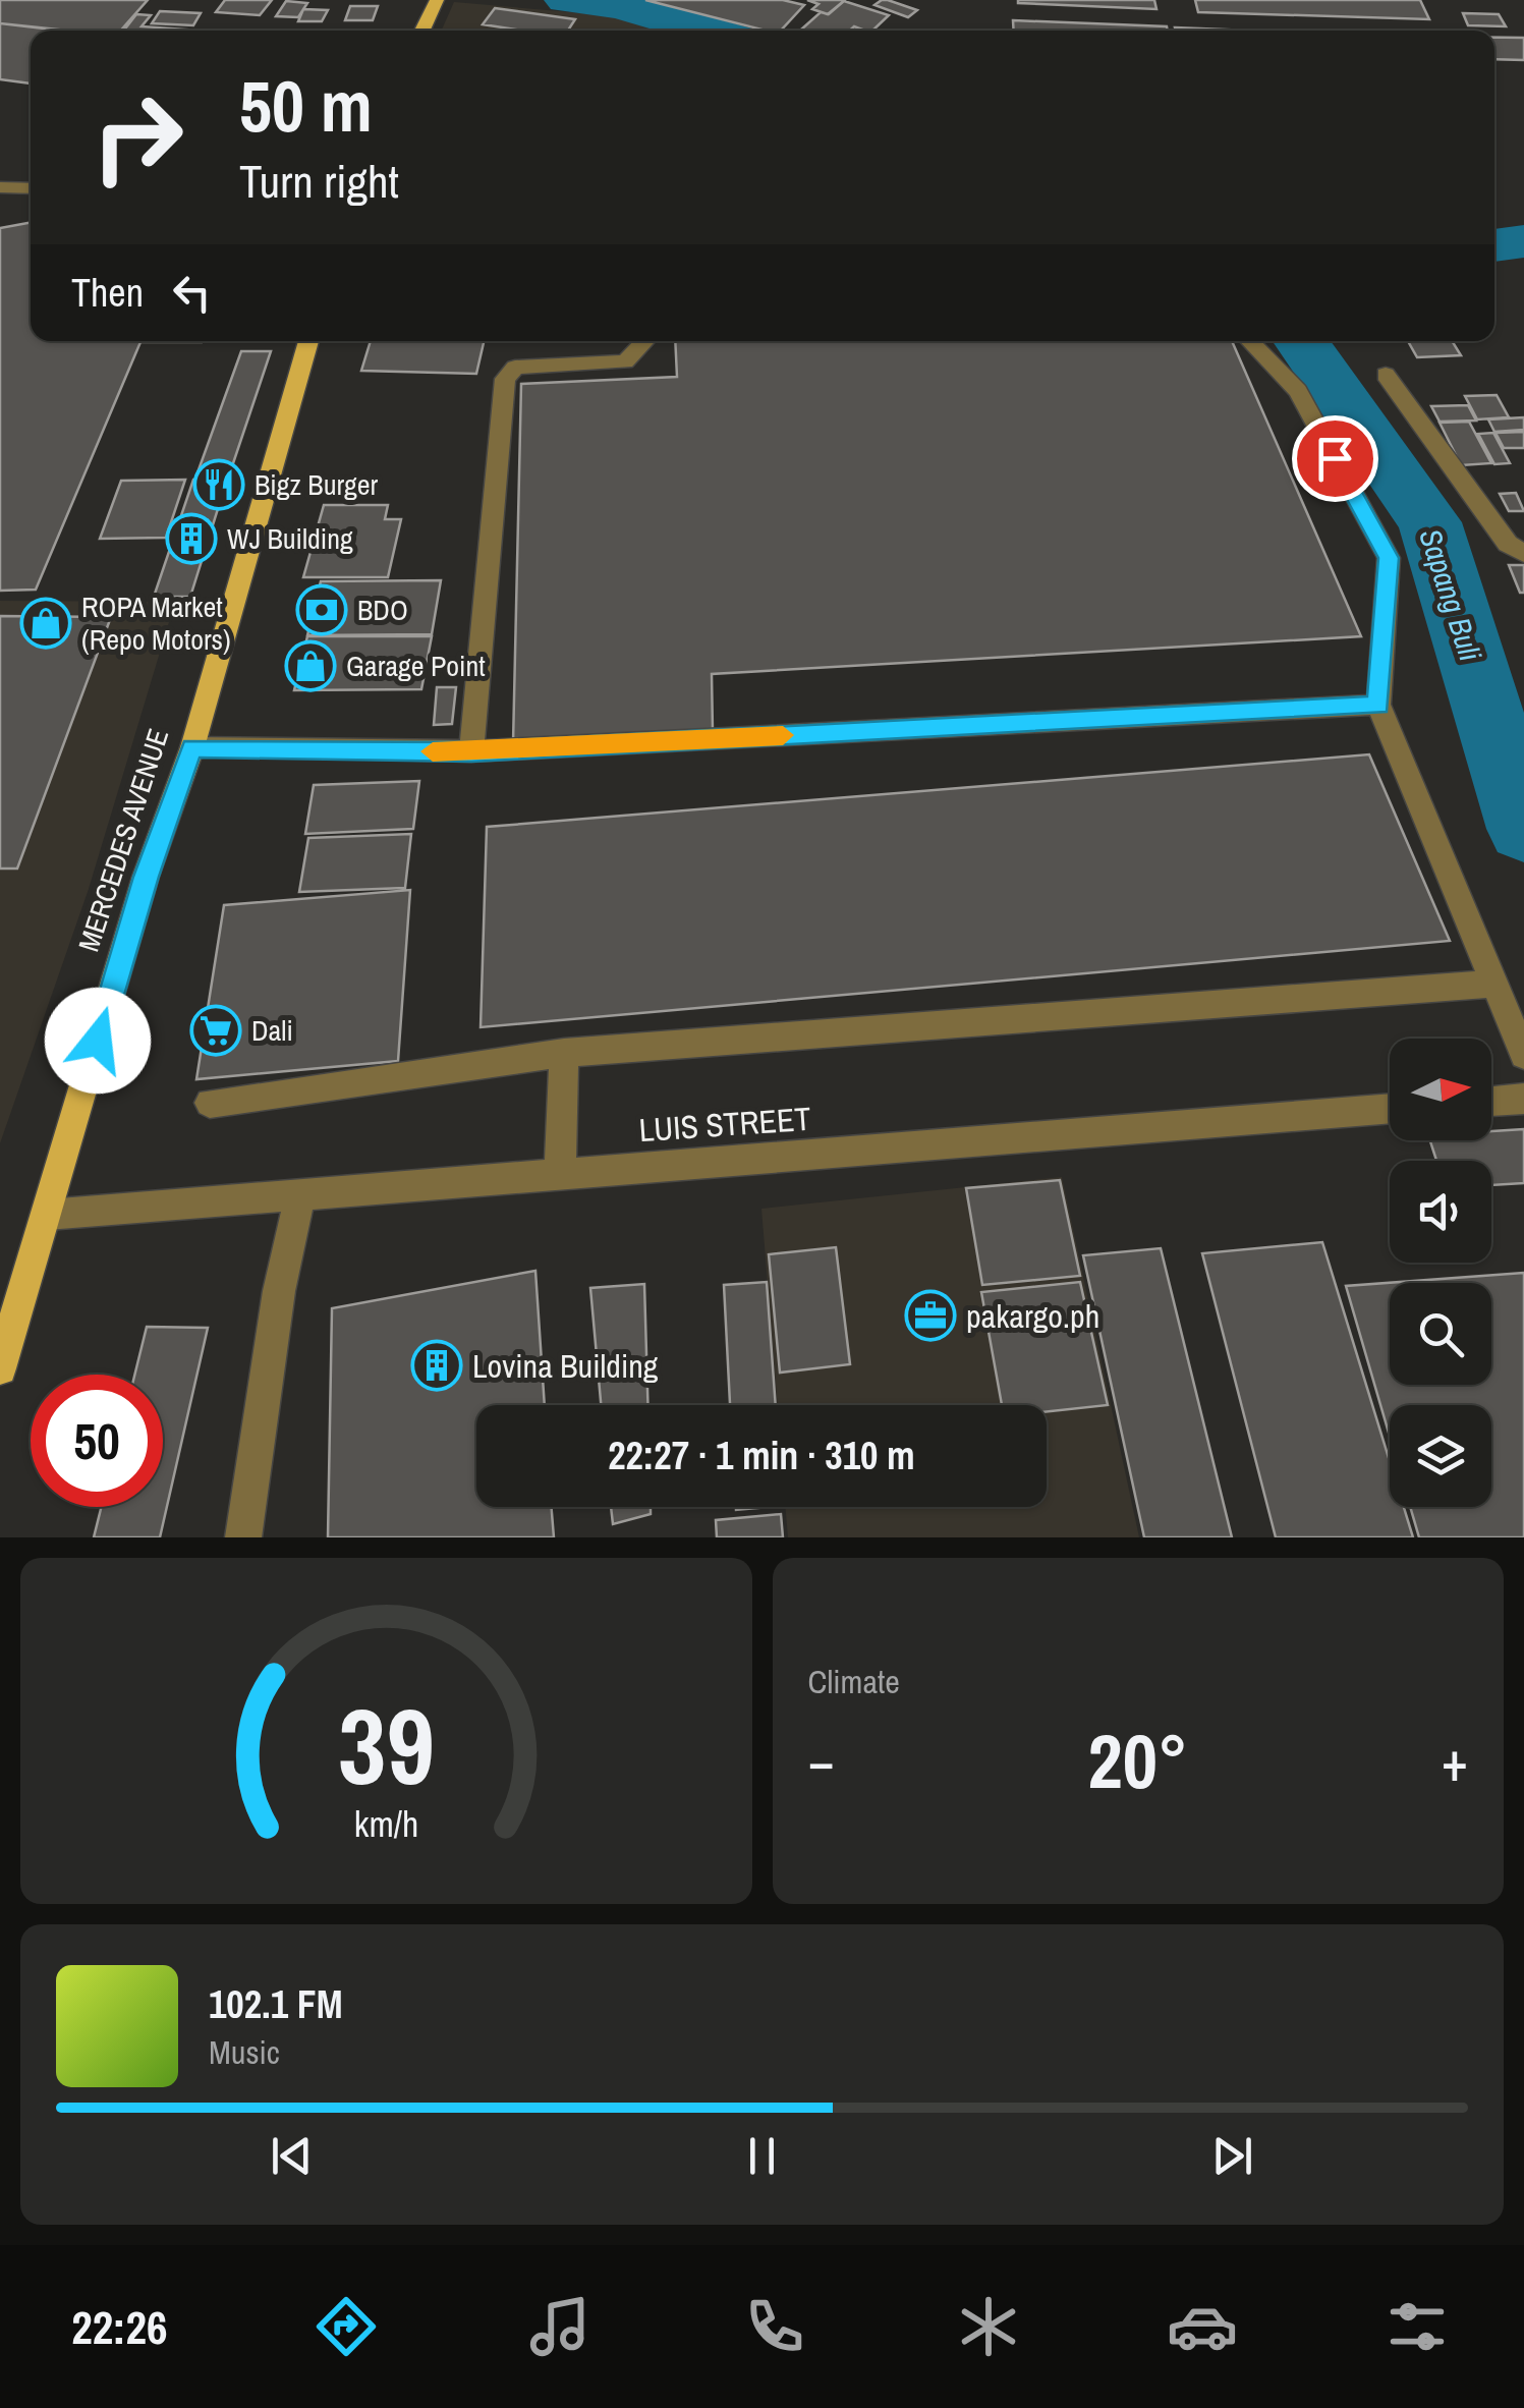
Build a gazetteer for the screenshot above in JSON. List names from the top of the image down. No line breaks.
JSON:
{"streets":{"main road":["MERCEDES AVENUE"],"street":["LUIS STREET"]},"crossings":[["MERCEDES AVENUE","LUIS STREET"]],"water":["Sapang Buli"],"places":{"restaurant":["Bigz Burger"],"building":["WJ Building","Lovina Building"],"bank":["BDO"],"shop":["ROPA Market (Repo Motors)","Garage Point"],"supermarket":["Dali"],"office":["pakargo.ph"]},"north":"right","page":{"turn":["50 m","Turn right"],"then":"Then","limit":"50","trip":"22:27 · 1 min · 310 m","tile":"Climate","heat":["−","20°","+"],"song":["102.1 FM","Music"],"tabs":"22:26","gauge":["39","km/h"]}}
